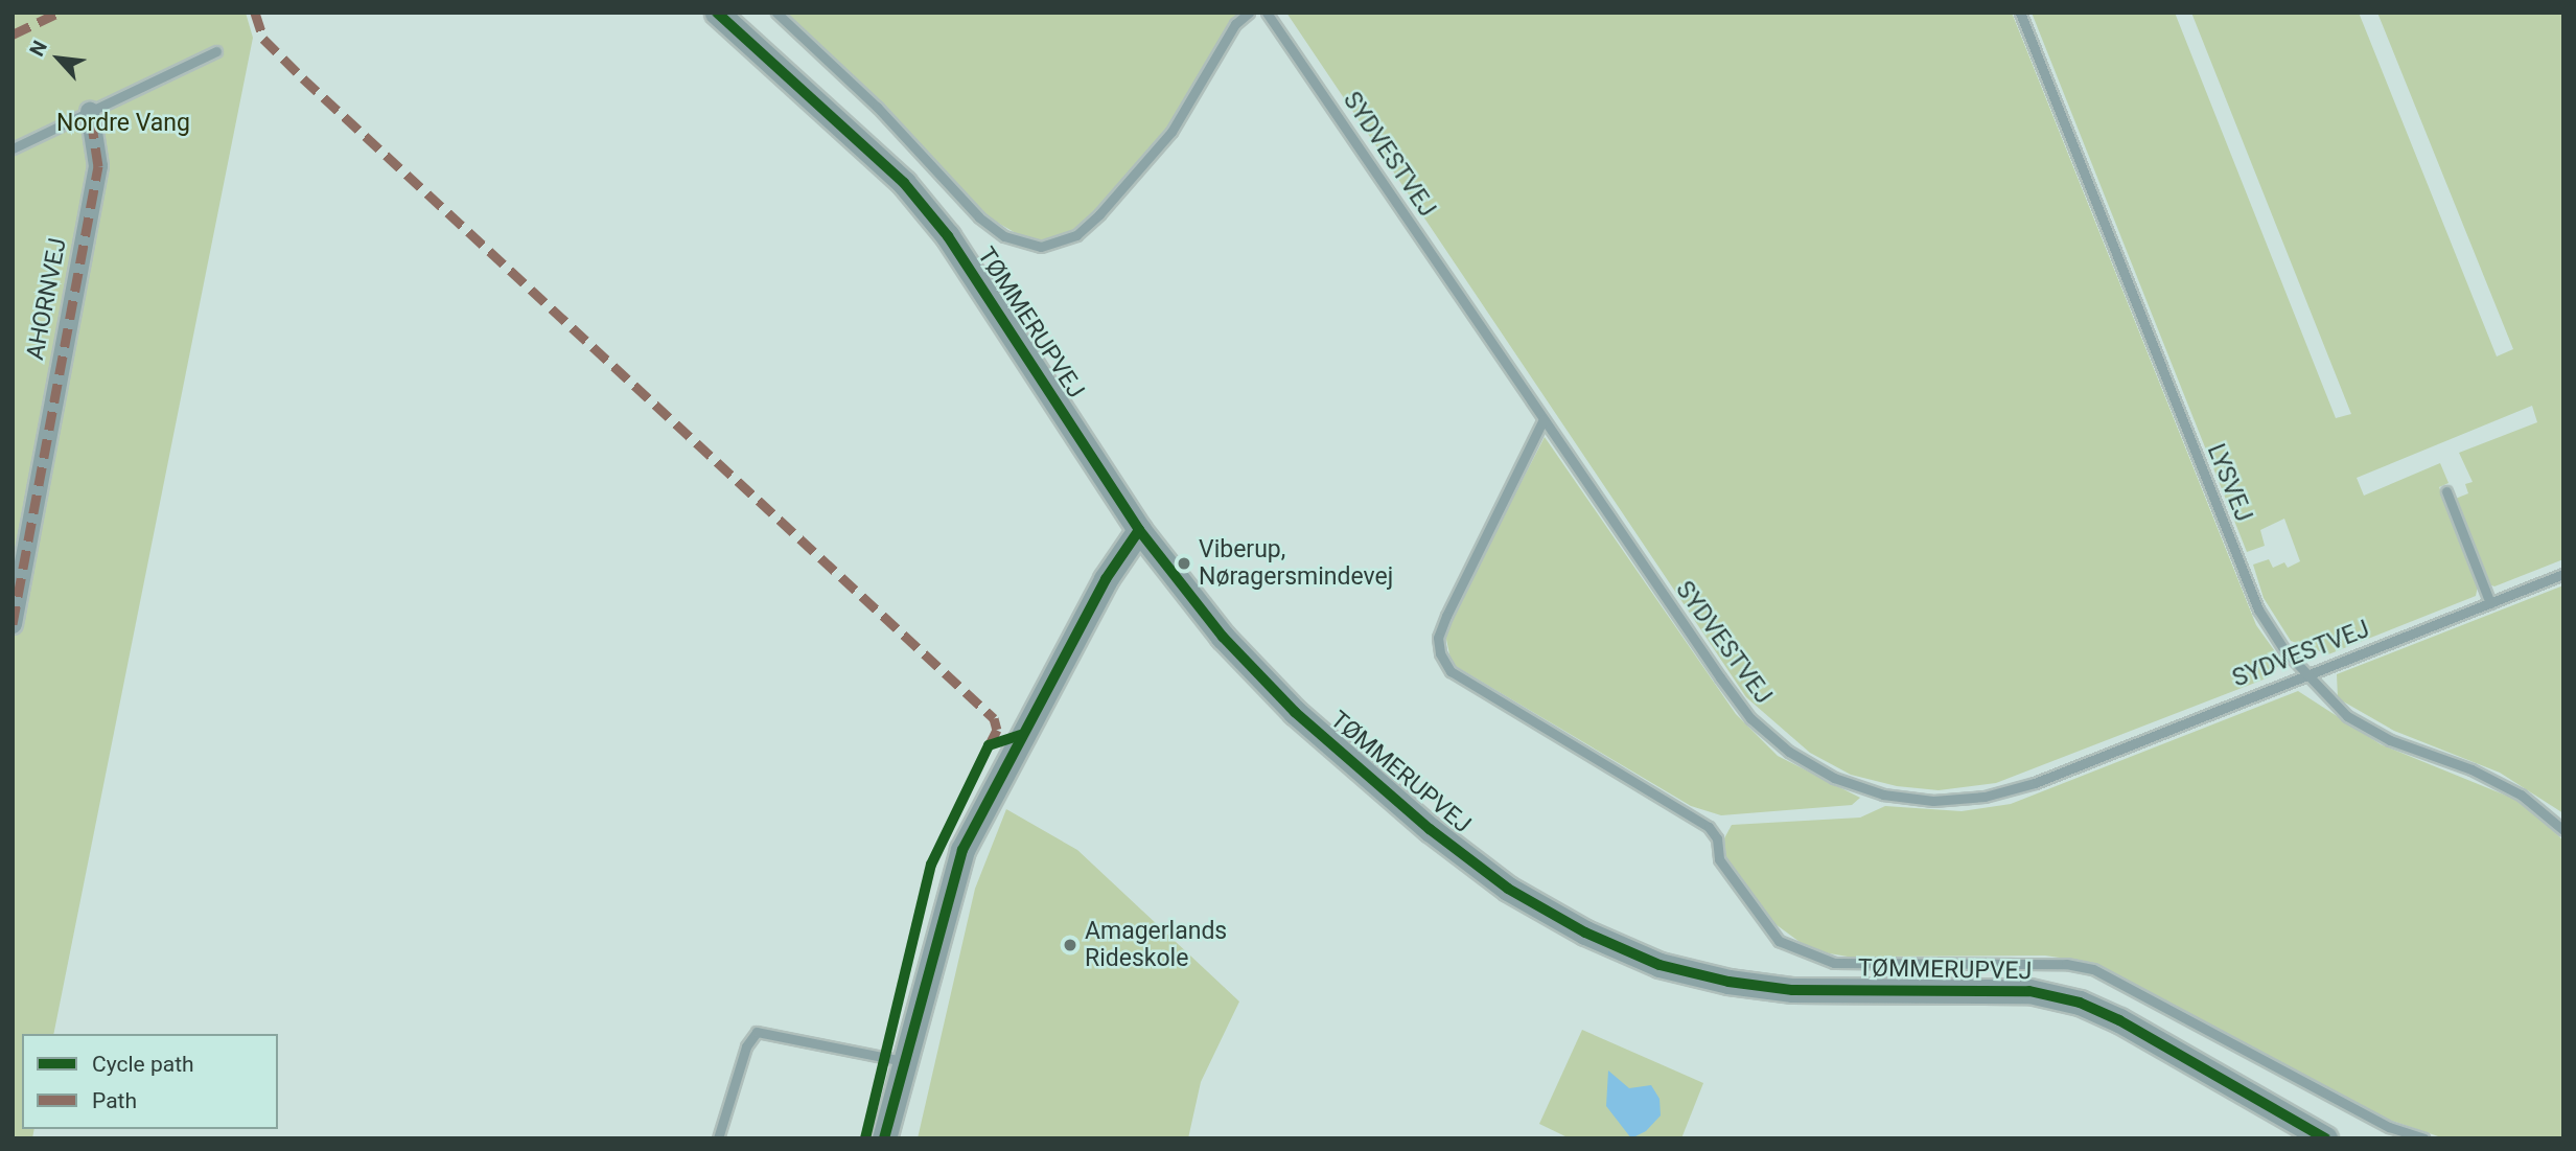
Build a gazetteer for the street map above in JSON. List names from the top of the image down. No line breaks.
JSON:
{"streets":{"street":["AHORNVEJ","TØMMERUPVEJ"],"lane":["SYDVESTVEJ","LYSVEJ"]},"crossings":[["SYDVESTVEJ","LYSVEJ"]],"parks":["Nordre Vang"],"places":["Viberup, Nøragersmindevej","Amagerlands Rideskole"],"legend":["Cycle path","Path"],"north":"top left"}
